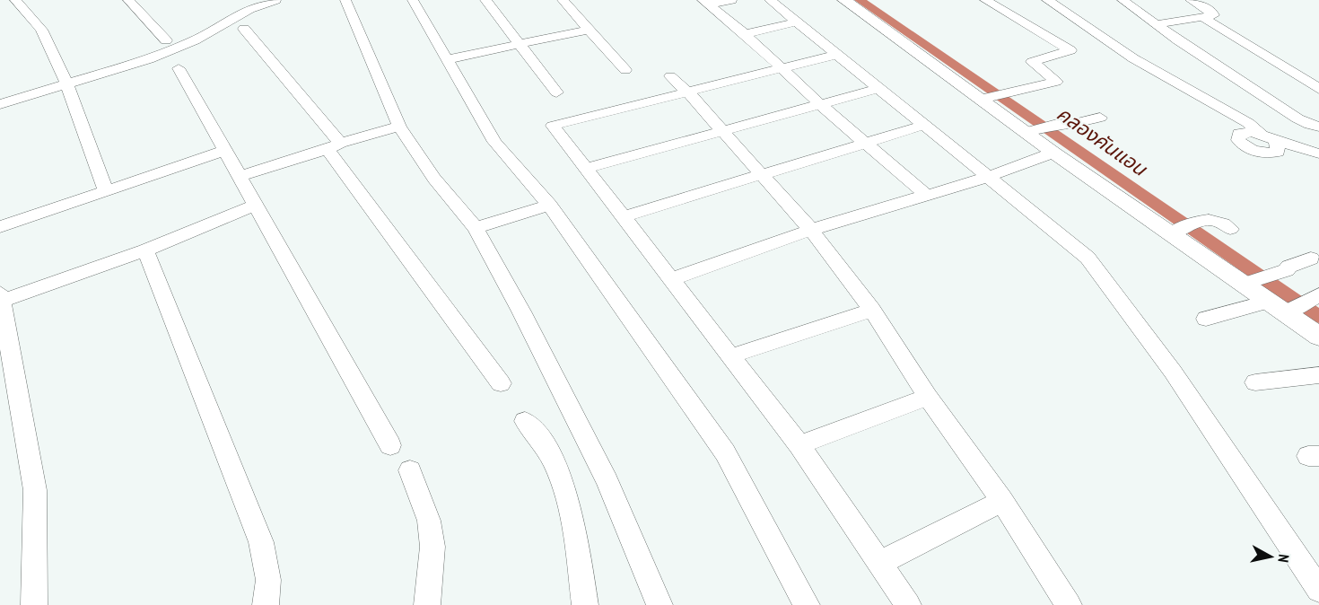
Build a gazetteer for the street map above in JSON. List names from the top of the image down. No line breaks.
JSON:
{"water":["คลองคันแอน"],"north":"right"}
